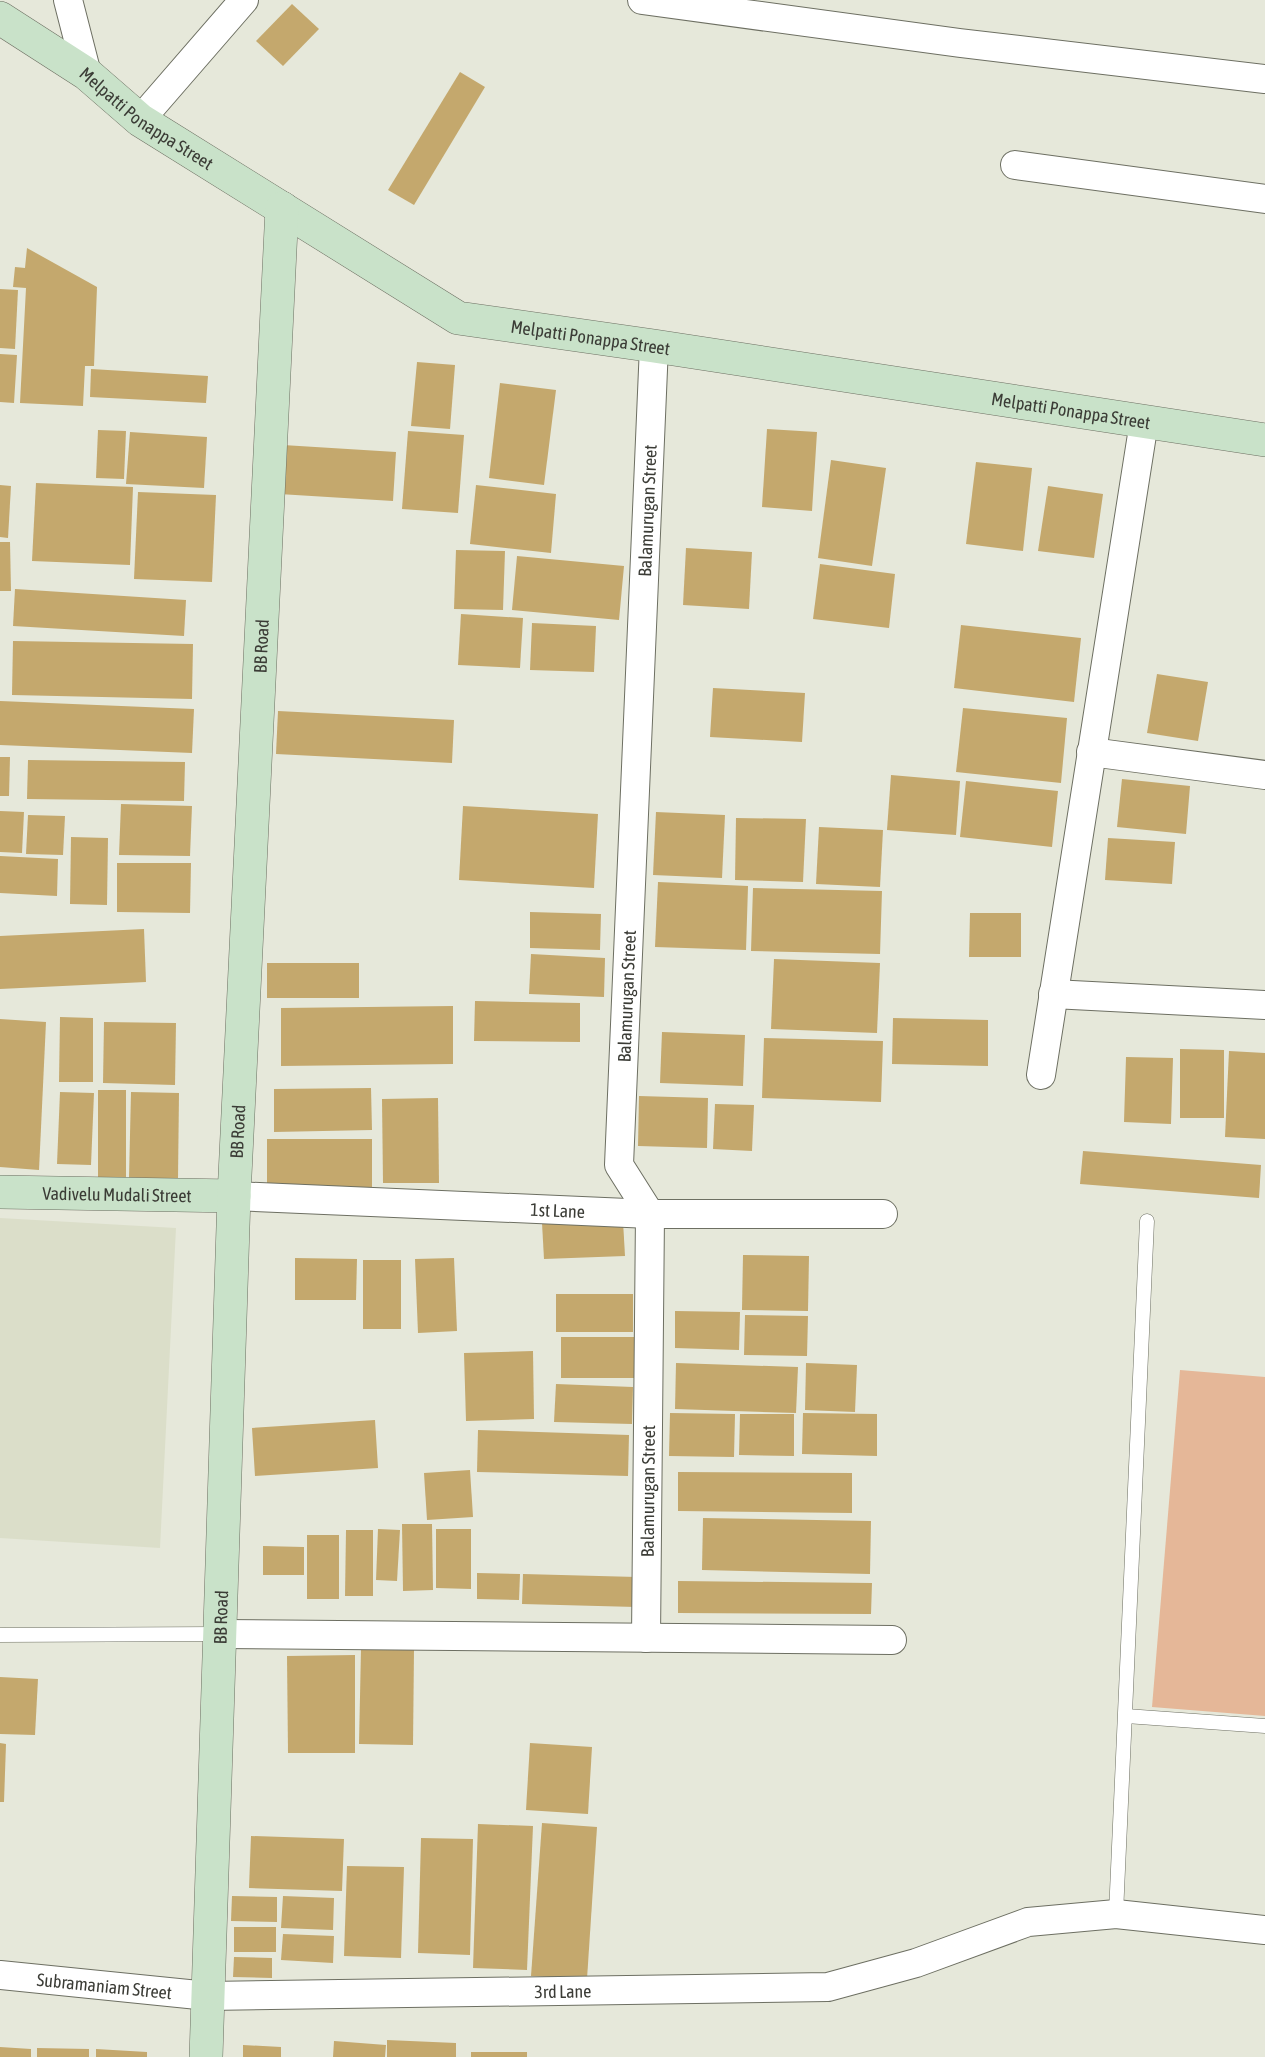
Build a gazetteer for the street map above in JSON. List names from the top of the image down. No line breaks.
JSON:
{"streets":{"street":["Melpatti Ponappa Street","Balamurugan Street","BB Road","Vadivelu Mudali Street","1st Lane","Subramaniam Street","3rd Lane"]},"crossings":[["Melpatti Ponappa Street","Balamurugan Street"],["Melpatti Ponappa Street","BB Road"],["Balamurugan Street","1st Lane"],["BB Road","Vadivelu Mudali Street"],["BB Road","1st Lane"],["BB Road","Subramaniam Street"],["BB Road","3rd Lane"],["Vadivelu Mudali Street","1st Lane"],["Subramaniam Street","3rd Lane"]]}
